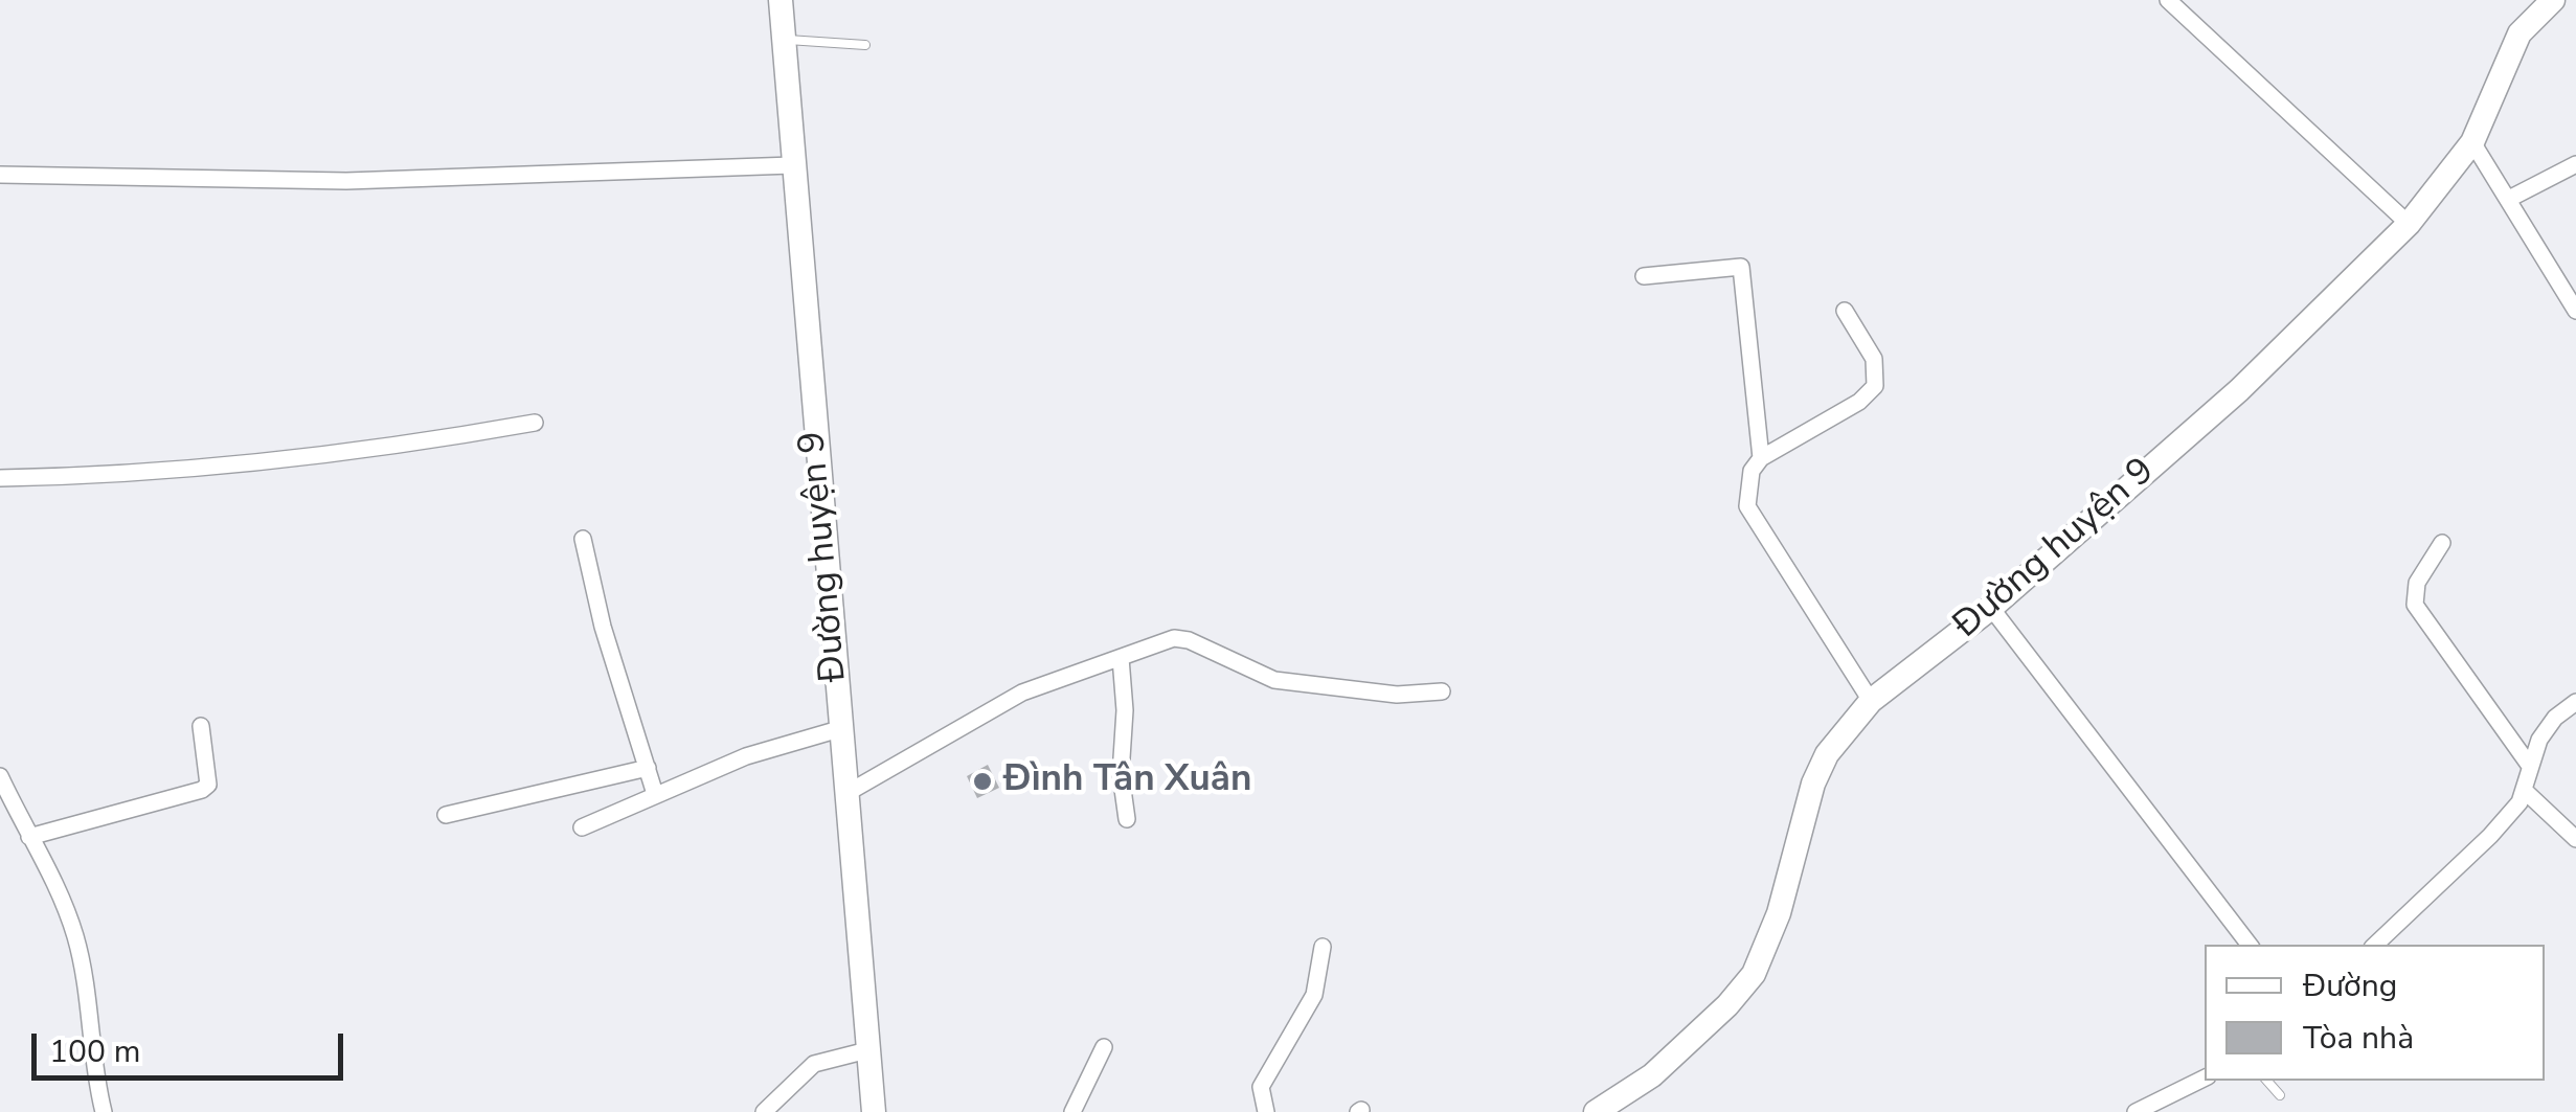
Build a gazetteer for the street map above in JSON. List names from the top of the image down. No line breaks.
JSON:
{"streets":{"street":["Đường huyện 9"]},"places":["Đình Tân Xuân"],"legend":["Đường","Tòa nhà"],"scale_bar":"100 m"}
